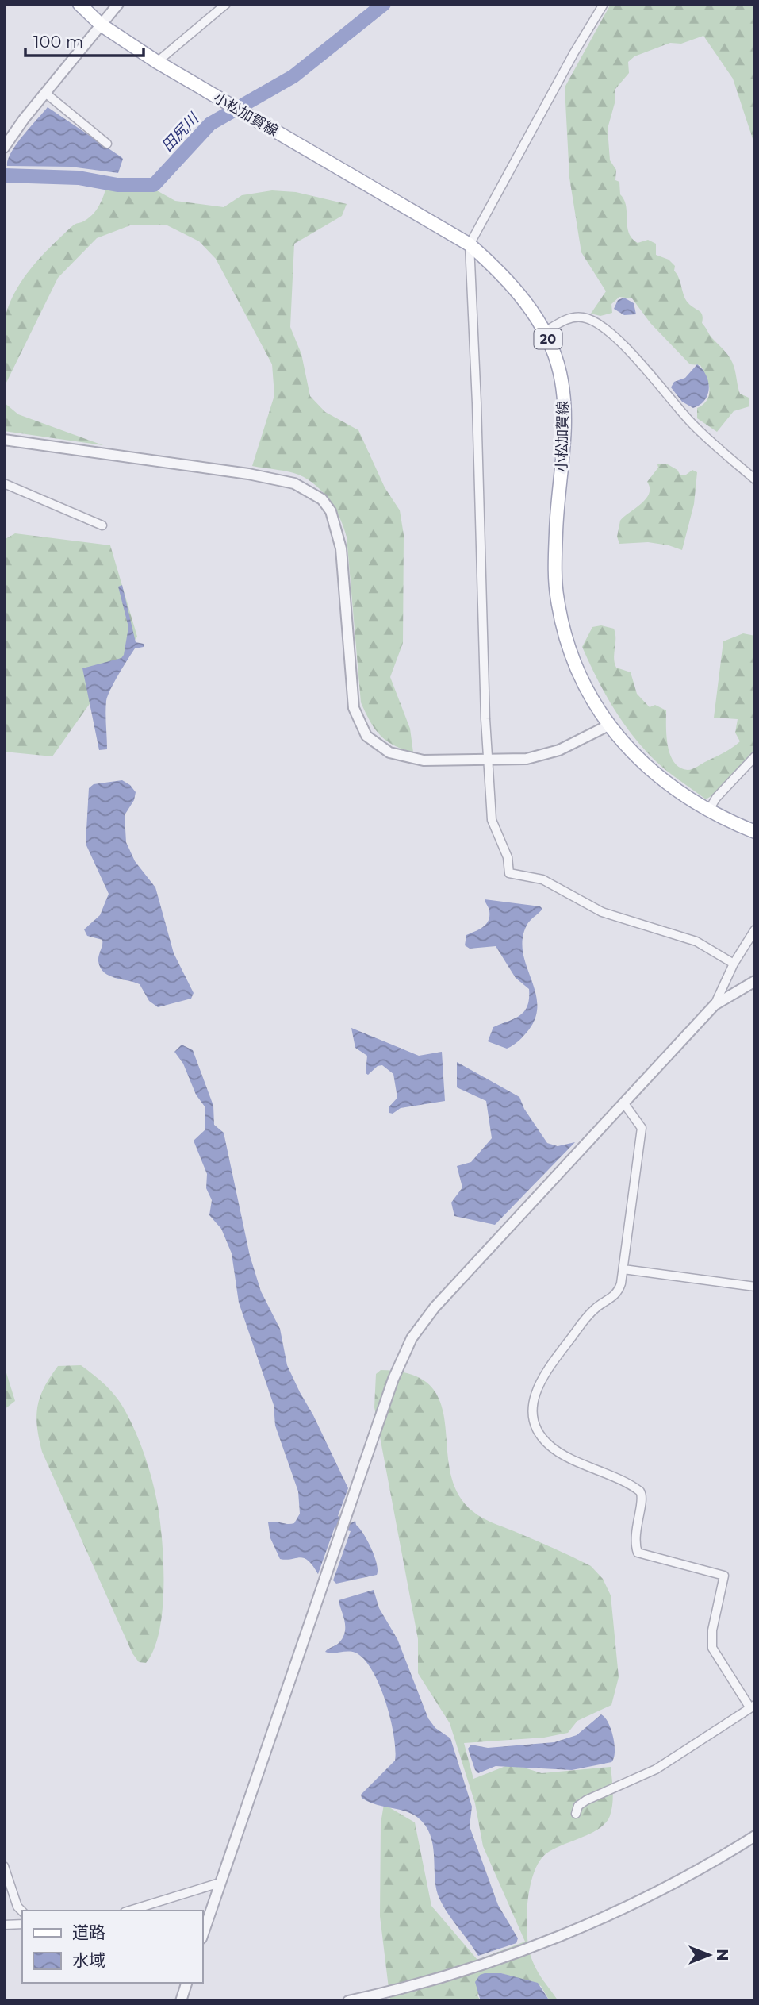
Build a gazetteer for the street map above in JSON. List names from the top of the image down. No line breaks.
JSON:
{"streets":{"main road":["小松加賀線","20"]},"water":["田尻川"],"legend":["道路","水域"],"scale_bar":"100 m","north":"right"}
